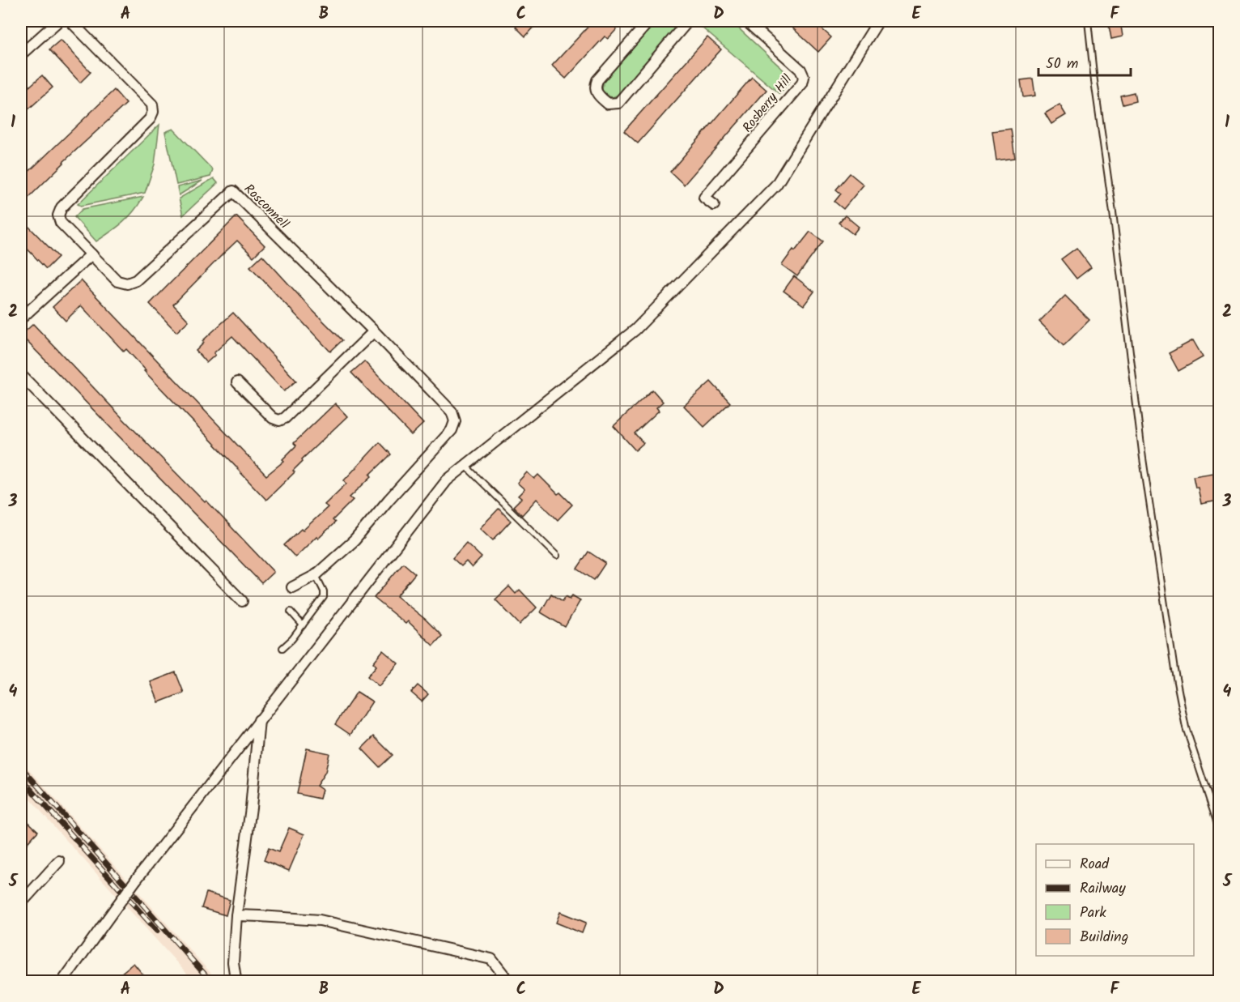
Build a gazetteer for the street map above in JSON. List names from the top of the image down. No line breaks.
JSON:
{"streets":{"street":["Rosberry Hill","Rosconnell"]},"legend":["Road","Railway","Park","Building"],"scale_bar":"50 m","grid":{"columns":["A","B","C","D","E","F"],"rows":["1","2","3","4","5"]}}
